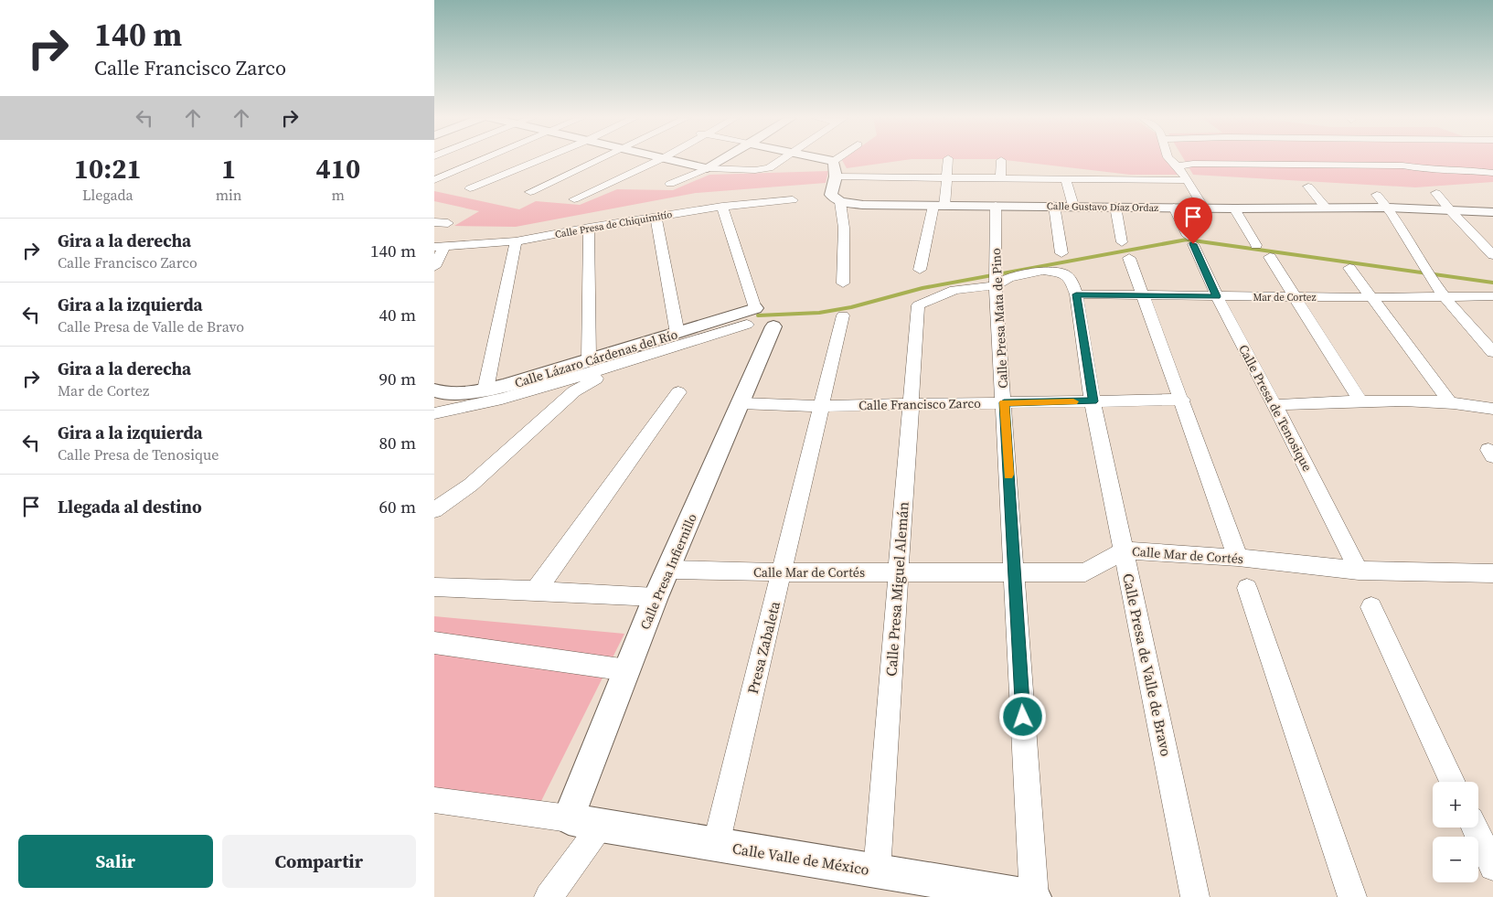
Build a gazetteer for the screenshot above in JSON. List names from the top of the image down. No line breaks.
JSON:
{"streets":{"street":["Calle Gustavo Díaz Ordaz","Calle Presa de Chiquimitío","Mar de Cortez","Calle Presa Mata de Pino","Calle Lázaro Cárdenas del Río","Calle Francisco Zarco","Calle Presa de Tenosique","Calle Mar de Cortés","Calle Presa Infiernillo","Calle Presa Miguel Alemán","Presa Zabaleta","Calle Presa de Valle de Bravo","Calle Valle de México"]},"crossings":[["Calle Gustavo Díaz Ordaz","Calle Presa Mata de Pino"],["Calle Gustavo Díaz Ordaz","Calle Presa de Tenosique"],["Mar de Cortez","Calle Presa de Tenosique"],["Mar de Cortez","Calle Presa de Valle de Bravo"],["Calle Presa Mata de Pino","Calle Francisco Zarco"],["Calle Presa Mata de Pino","Calle Mar de Cortés"],["Calle Presa Mata de Pino","Calle Valle de México"],["Calle Francisco Zarco","Calle Presa Infiernillo"],["Calle Francisco Zarco","Calle Presa Miguel Alemán"],["Calle Francisco Zarco","Presa Zabaleta"],["Calle Francisco Zarco","Calle Presa de Valle de Bravo"],["Calle Presa de Tenosique","Calle Mar de Cortés"],["Calle Mar de Cortés","Calle Presa Infiernillo"],["Calle Mar de Cortés","Calle Presa Miguel Alemán"],["Calle Mar de Cortés","Presa Zabaleta"],["Calle Mar de Cortés","Calle Presa de Valle de Bravo"],["Calle Presa Infiernillo","Calle Valle de México"],["Calle Presa Miguel Alemán","Calle Valle de México"],["Presa Zabaleta","Calle Valle de México"]],"page":{"turn":["140 m","Calle Francisco Zarco"],"eta":["10:21","Llegada","1","min","410","m"],"list":[{"name":"Gira a la derecha","note":"Calle Francisco Zarco","value":"140 m"},{"name":"Gira a la izquierda","note":"Calle Presa de Valle de Bravo","value":"40 m"},{"name":"Gira a la derecha","note":"Mar de Cortez","value":"90 m"},{"name":"Gira a la izquierda","note":"Calle Presa de Tenosique","value":"80 m"},{"name":"Llegada al destino","value":"60 m"}],"map_buttons":["+","−"],"buttons":["Salir","Compartir"]}}
